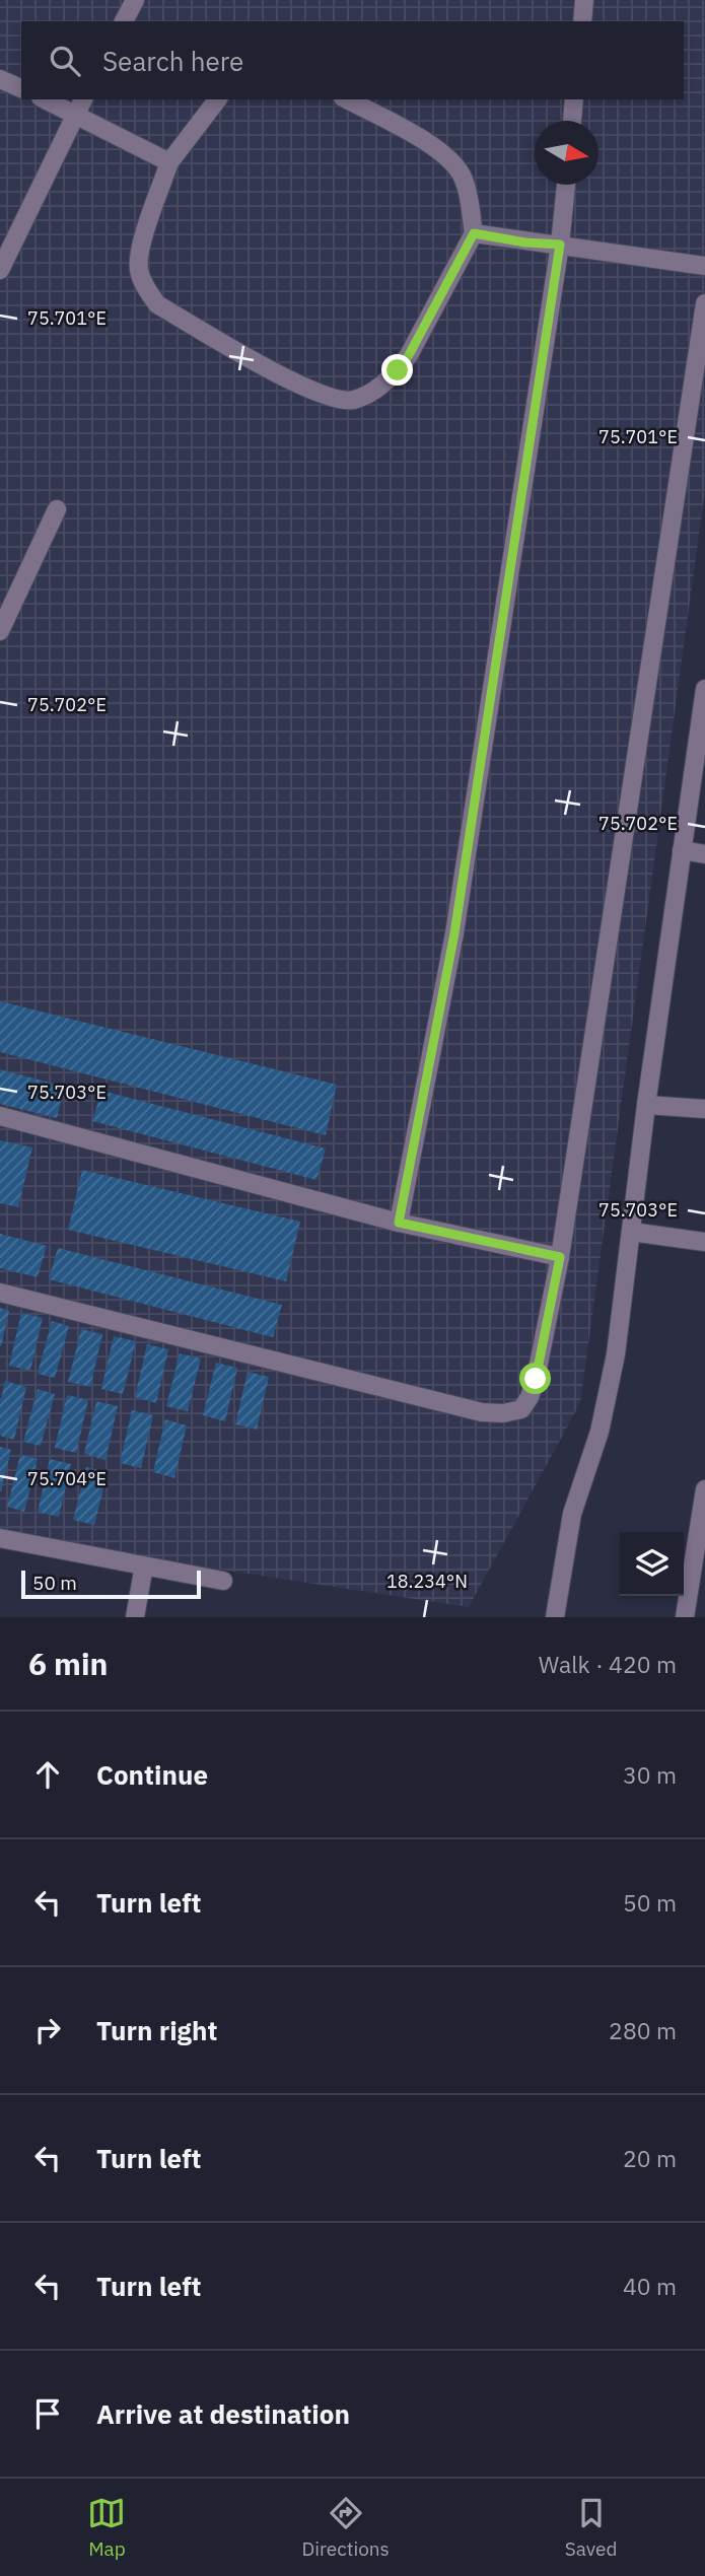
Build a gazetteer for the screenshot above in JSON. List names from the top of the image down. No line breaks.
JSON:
{"scale_bar":"50 m","north":"right","page":{"search":"Search here","scale":"50 m","heading":["6 min","Walk · 420 m"],"list":[["Continue","30 m"],["Turn left","50 m"],["Turn right","280 m"],["Turn left","20 m"],["Turn left","40 m"],"Arrive at destination"],"nav":["Map","Directions","Saved"]},"coordinates":["75.701°E","75.702°E","75.703°E","75.704°E","18.234°N"]}
